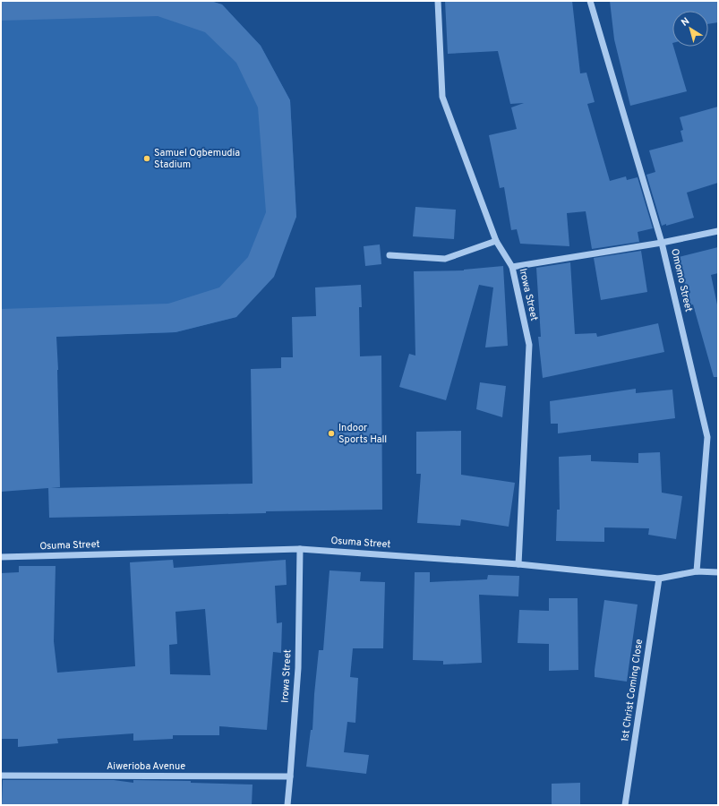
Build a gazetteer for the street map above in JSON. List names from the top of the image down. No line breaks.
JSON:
{"streets":{"street":["Omomo Street","Irowa Street","Osuma Street","1st Christ Coming Close","Aiwerioba Avenue"]},"crossings":[["Omomo Street","Osuma Street"],["Irowa Street","Osuma Street"],["Irowa Street","Aiwerioba Avenue"],["Osuma Street","1st Christ Coming Close"]],"places":["Samuel Ogbemudia Stadium","Indoor Sports Hall"],"north":"top left"}
